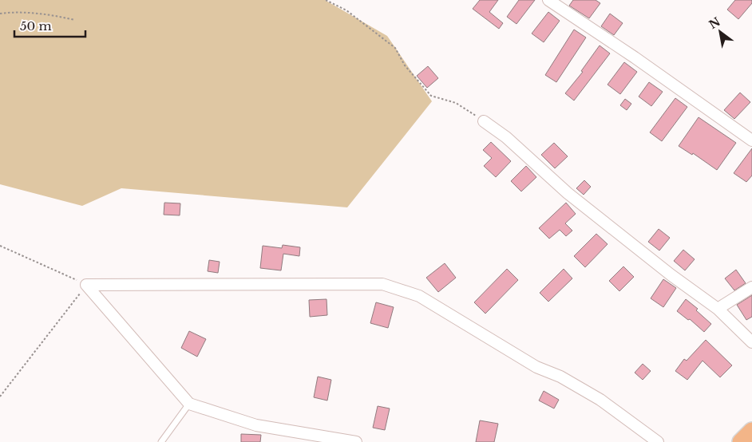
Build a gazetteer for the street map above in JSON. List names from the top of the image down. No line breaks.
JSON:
{"scale_bar":"50 m","north":"top left"}
